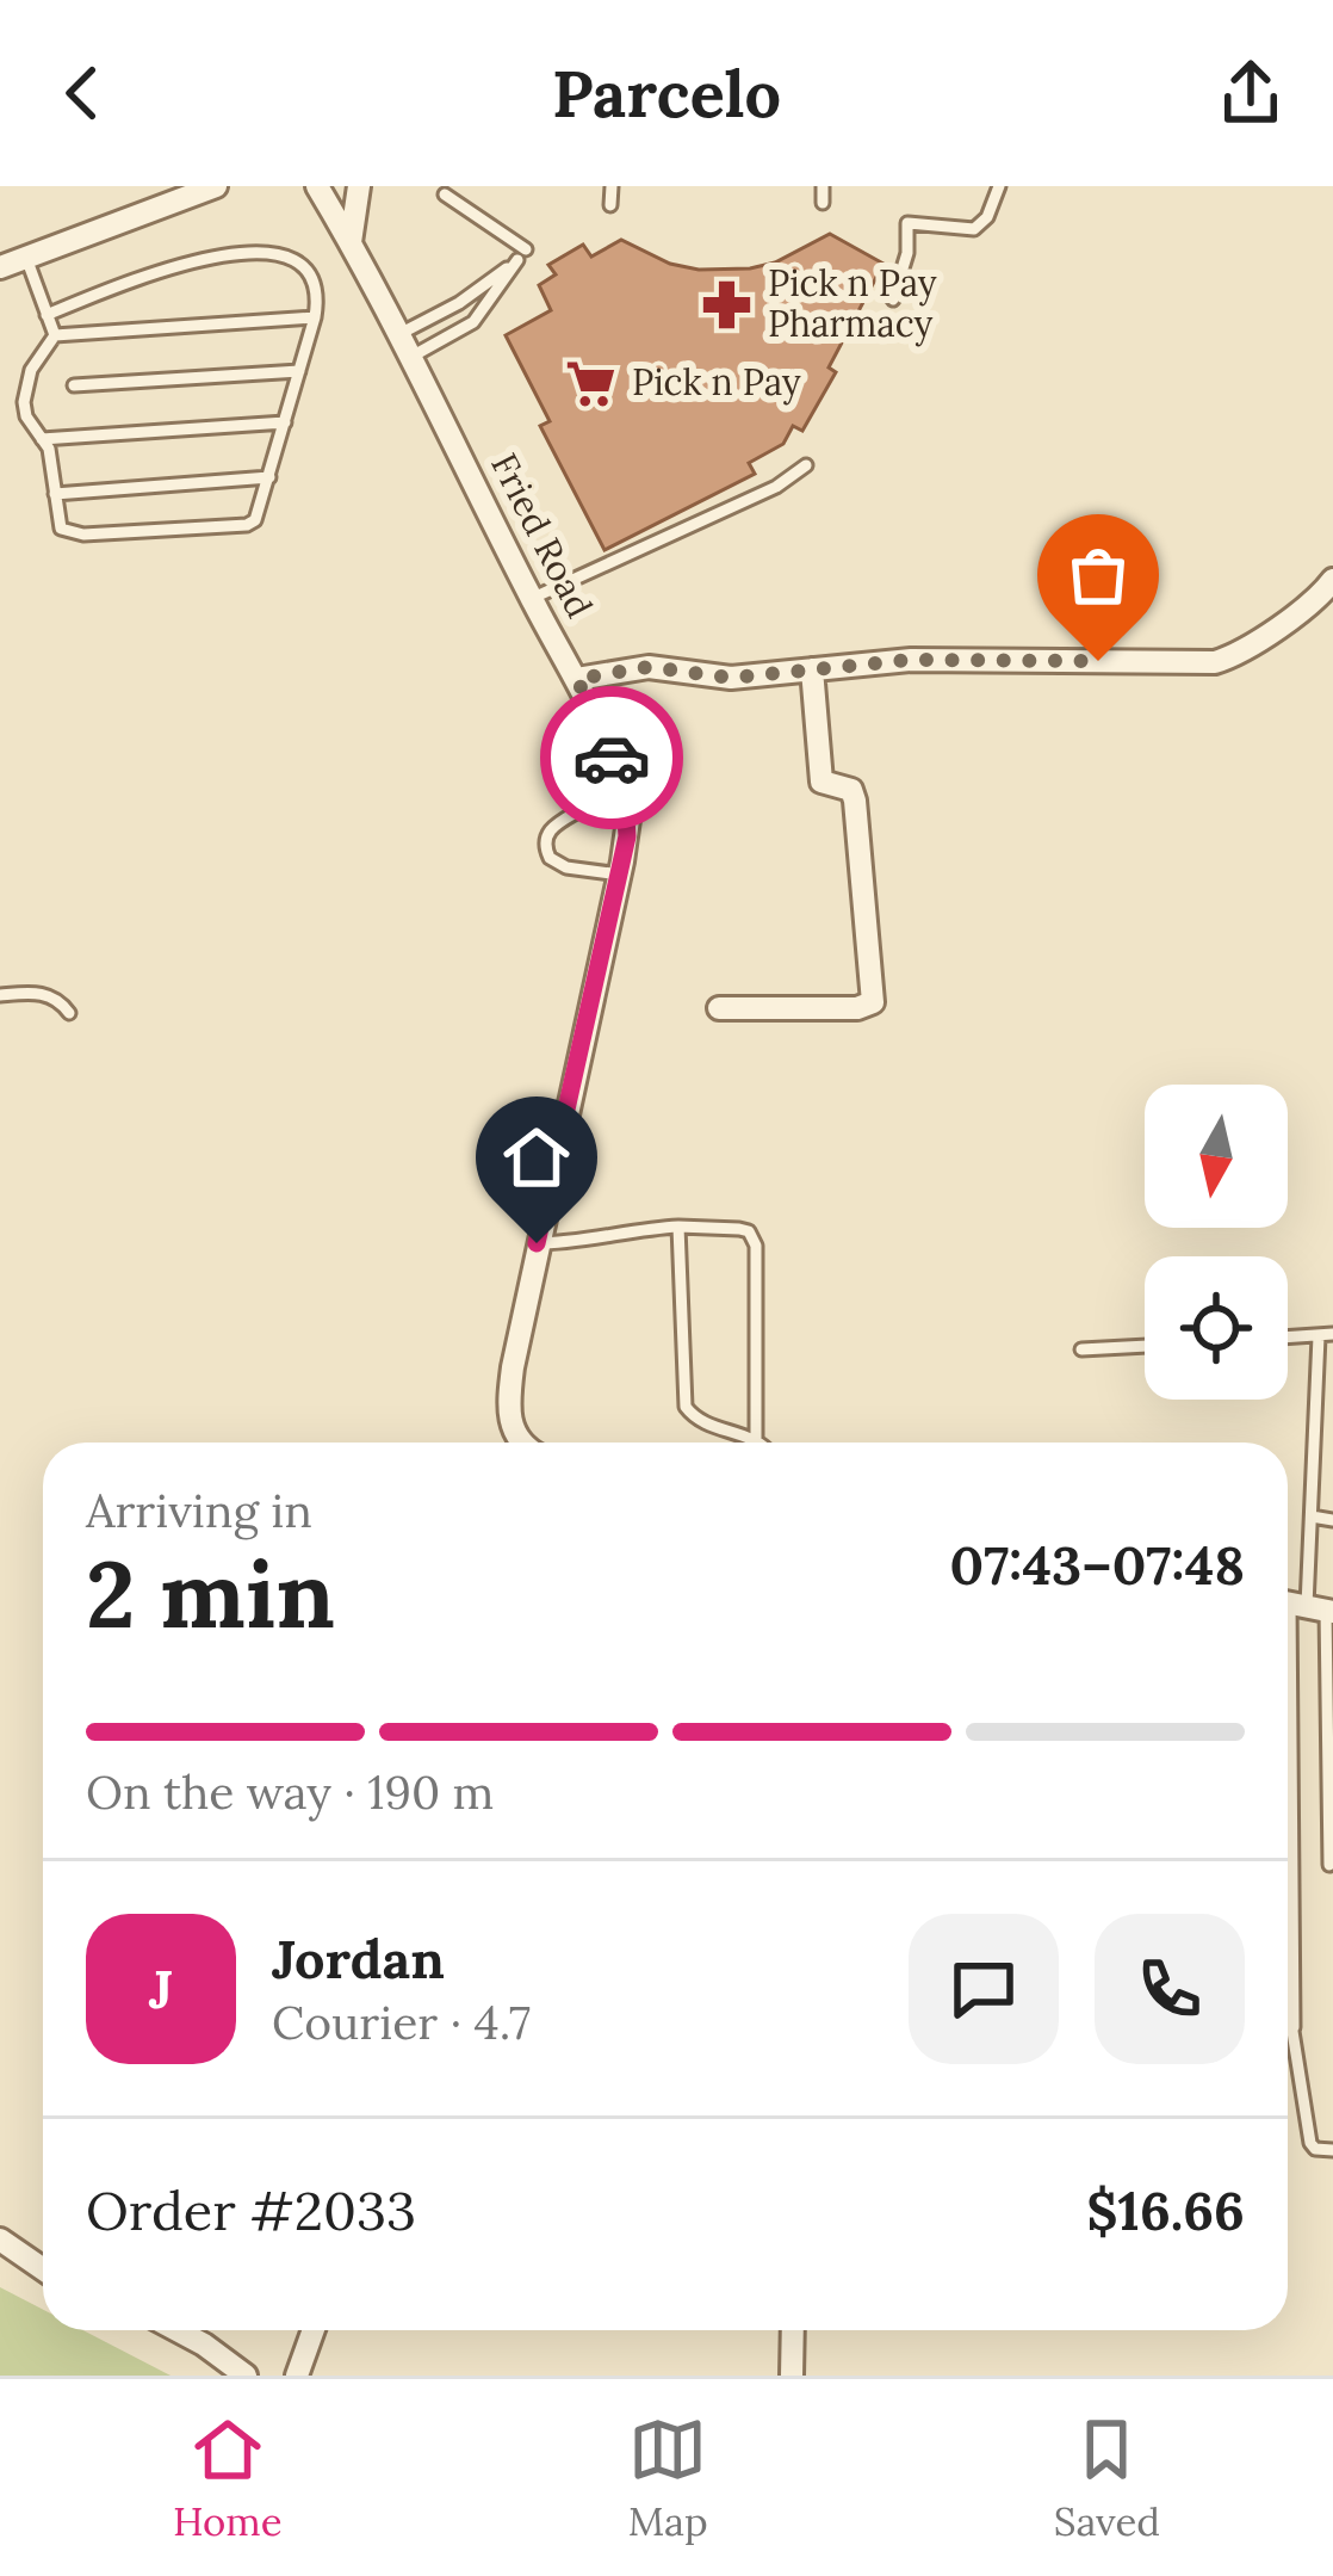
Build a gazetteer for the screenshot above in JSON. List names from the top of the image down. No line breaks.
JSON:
{"streets":{"street":["Fried Road"]},"places":{"pharmacy":["Pick n Pay Pharmacy"],"supermarket":["Pick n Pay"]},"north":"bottom","page":{"header":"Parcelo","heading":["2 min","Arriving in","07:43–07:48"],"panel":["Jordan","Courier · 4.7","Order #2033","$16.66"],"bar":"On the way · 190 m","round":"J","tabs":["Home","Map","Saved"]}}
